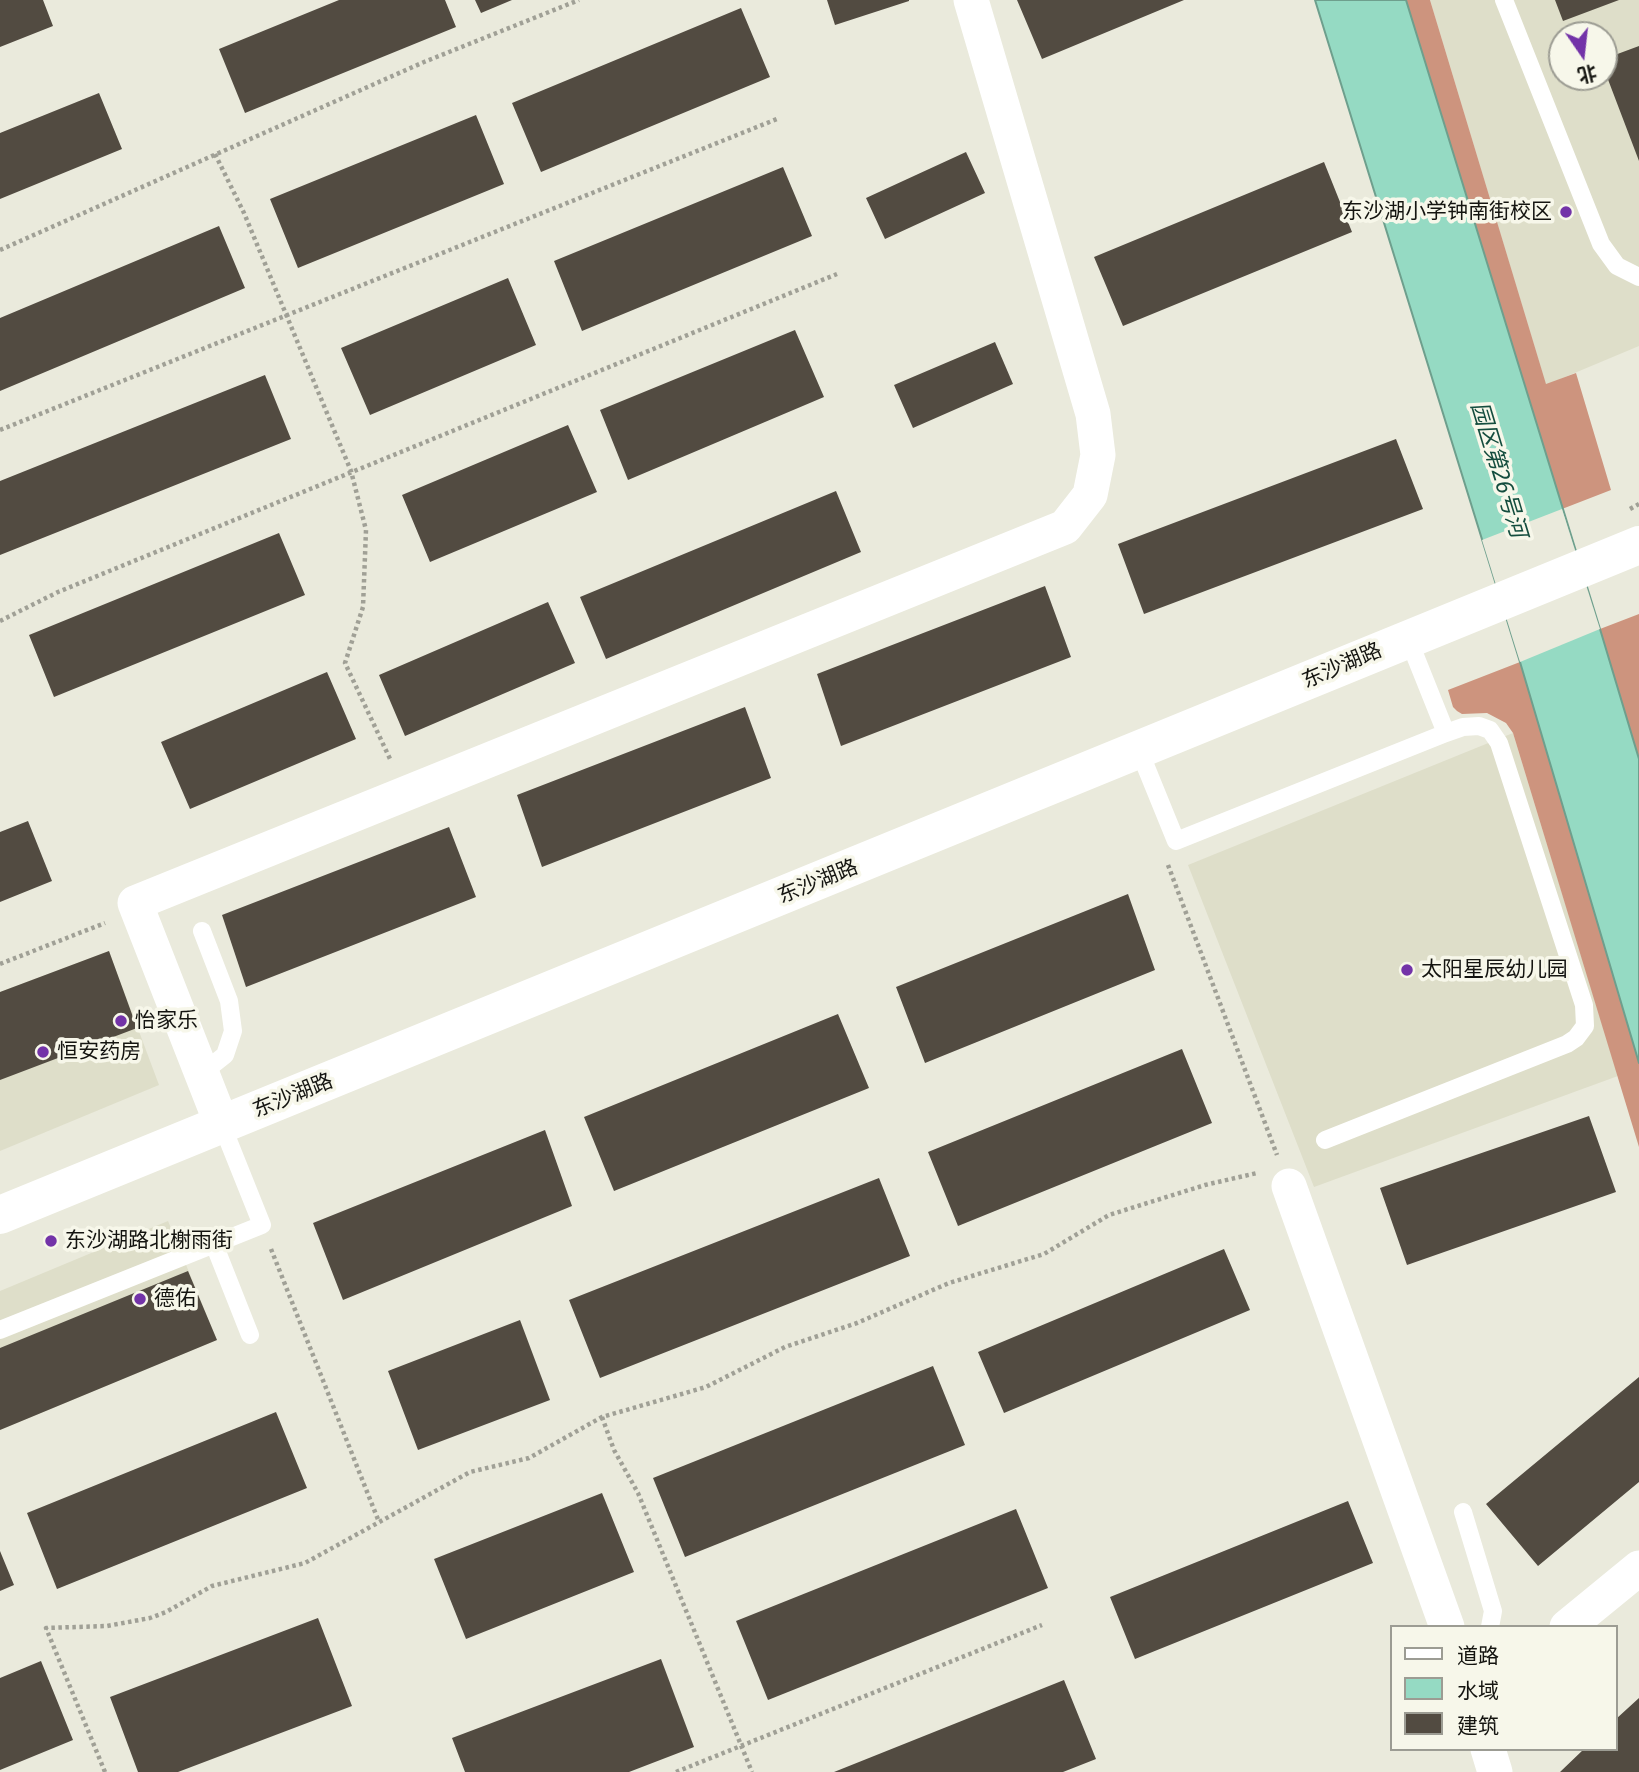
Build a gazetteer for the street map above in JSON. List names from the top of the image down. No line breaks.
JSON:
{"streets":{"main road":["东沙湖路"]},"water":["园区第26号河"],"places":["东沙湖小学钟南街校区","太阳星辰幼儿园","怡家乐","恒安药房","东沙湖路北榭雨街","德佑"],"legend":["道路","水域","建筑"],"north":"bottom"}
